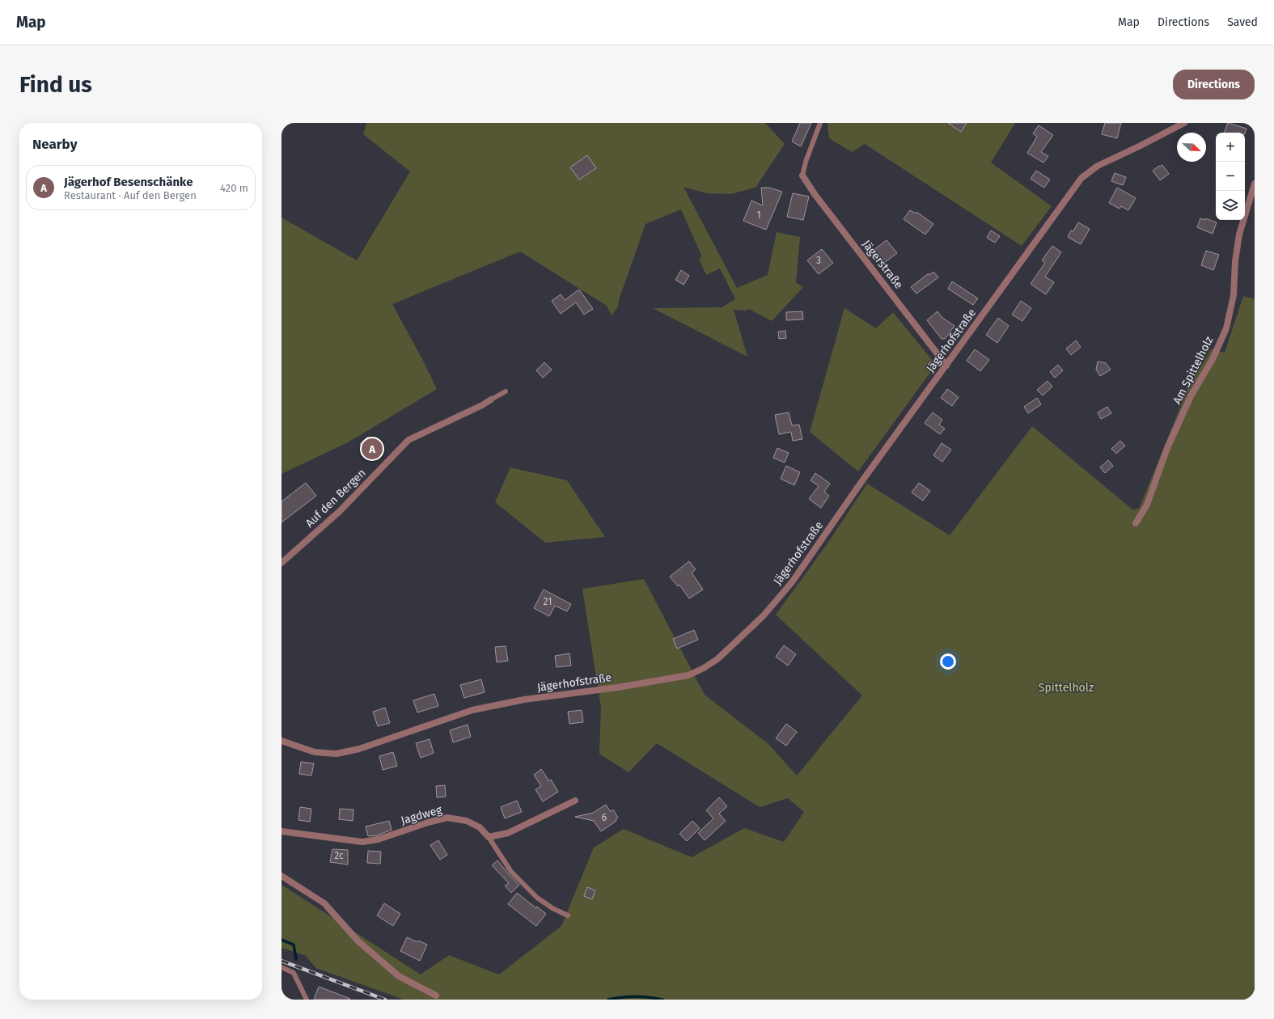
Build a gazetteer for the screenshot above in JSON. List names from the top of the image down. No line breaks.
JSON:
{"streets":{"street":["Jägerstraße","Jägerhofstraße","Am Spittelholz","Auf den Bergen","Jagdweg"]},"crossings":[["Jägerstraße","Jägerhofstraße"]],"parks":["Spittelholz"],"house_numbers":["1","3","21","6","2c"],"north":"bottom right","page":{"header":"Map","nav":["Map","Directions","Saved"],"buttons":"Directions","title":"Find us","heading":"Nearby","map_buttons":["+","−"],"list":[{"mark":"A","name":"Jägerhof Besenschänke","note":"Restaurant · Auf den Bergen","value":"420 m"}],"pins":"A"}}
